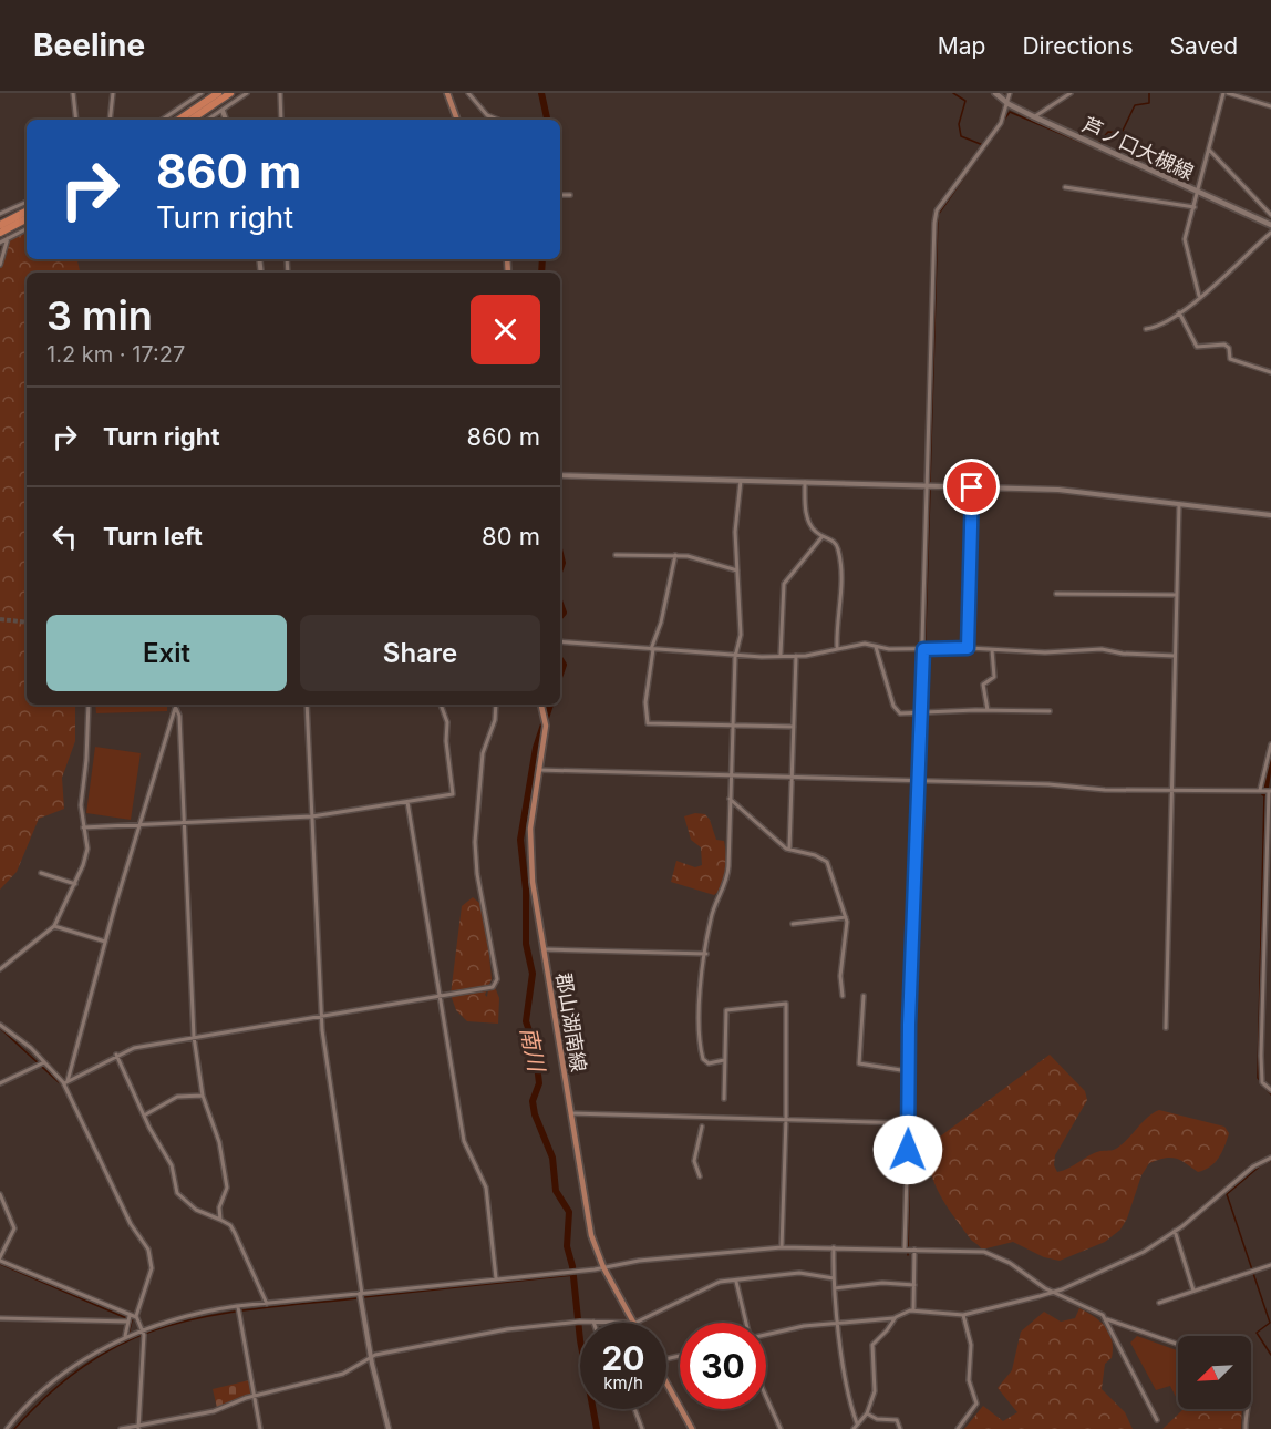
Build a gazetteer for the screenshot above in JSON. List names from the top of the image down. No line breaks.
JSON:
{"streets":{"main road":["芦ノ口大槻線","郡山湖南線"]},"water":["南川"],"north":"bottom left","page":{"header":"Beeline","nav":["Map","Directions","Saved"],"turn":["860 m","Turn right"],"heading":["3 min","1.2 km · 17:27"],"list":[{"name":"Turn right","value":"860 m"},{"name":"Turn left","value":"80 m"}],"buttons":["Exit","Share"],"speed":"20 km/h","limit":"30"}}
